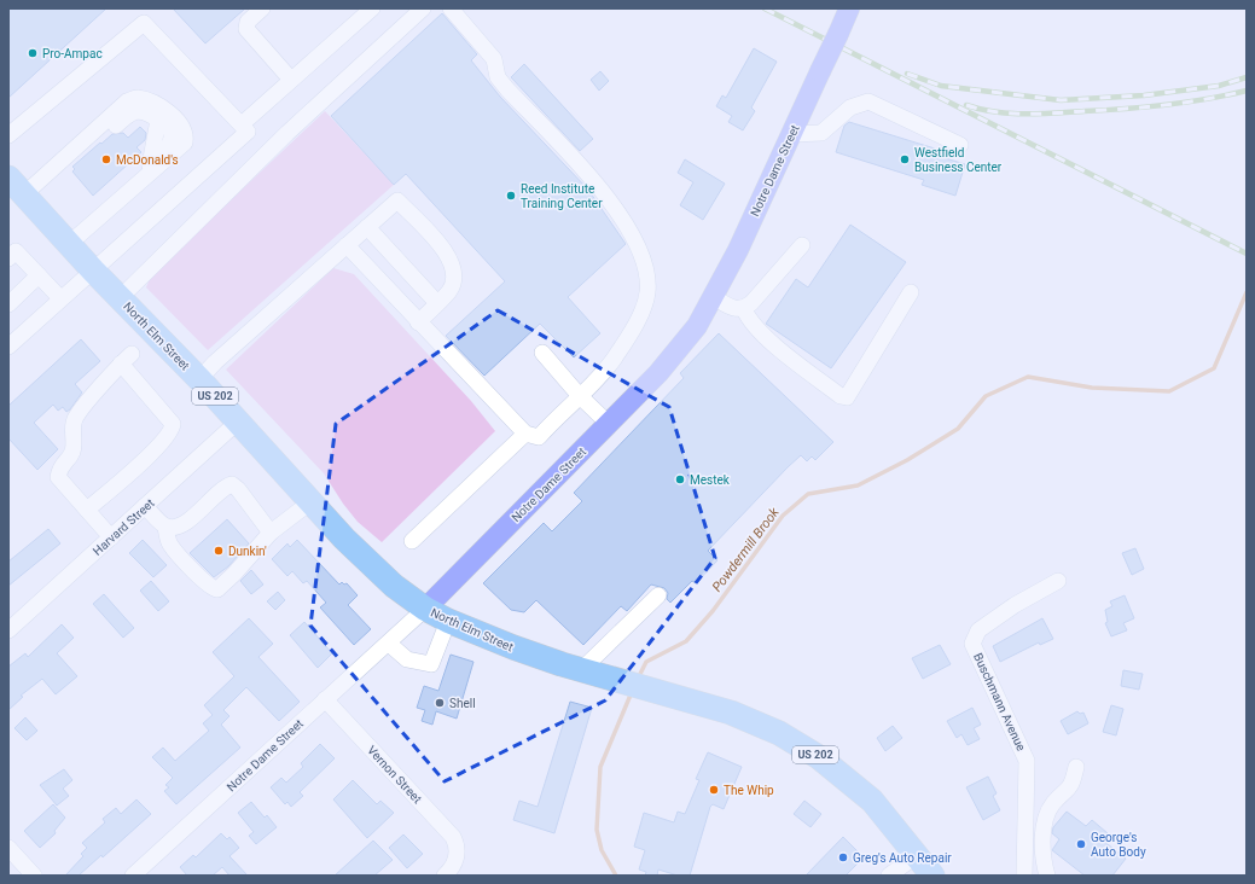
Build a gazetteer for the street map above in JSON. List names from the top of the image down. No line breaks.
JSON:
{"streets":{"highway":["North Elm Street","US 202"],"main road":["Notre Dame Street"],"street":["Harvard Street","Buschmann Avenue","Vernon Street"]},"crossings":[["Notre Dame Street","North Elm Street"],["Notre Dame Street","Vernon Street"],["North Elm Street","Harvard Street"]],"water":["Powdermill Brook"],"places":["Pro-Ampac","McDonald's","Westfield Business Center","Reed Institute Training Center","Mestek","Dunkin'","Shell","The Whip","George's Auto Body","Greg's Auto Repair"]}
